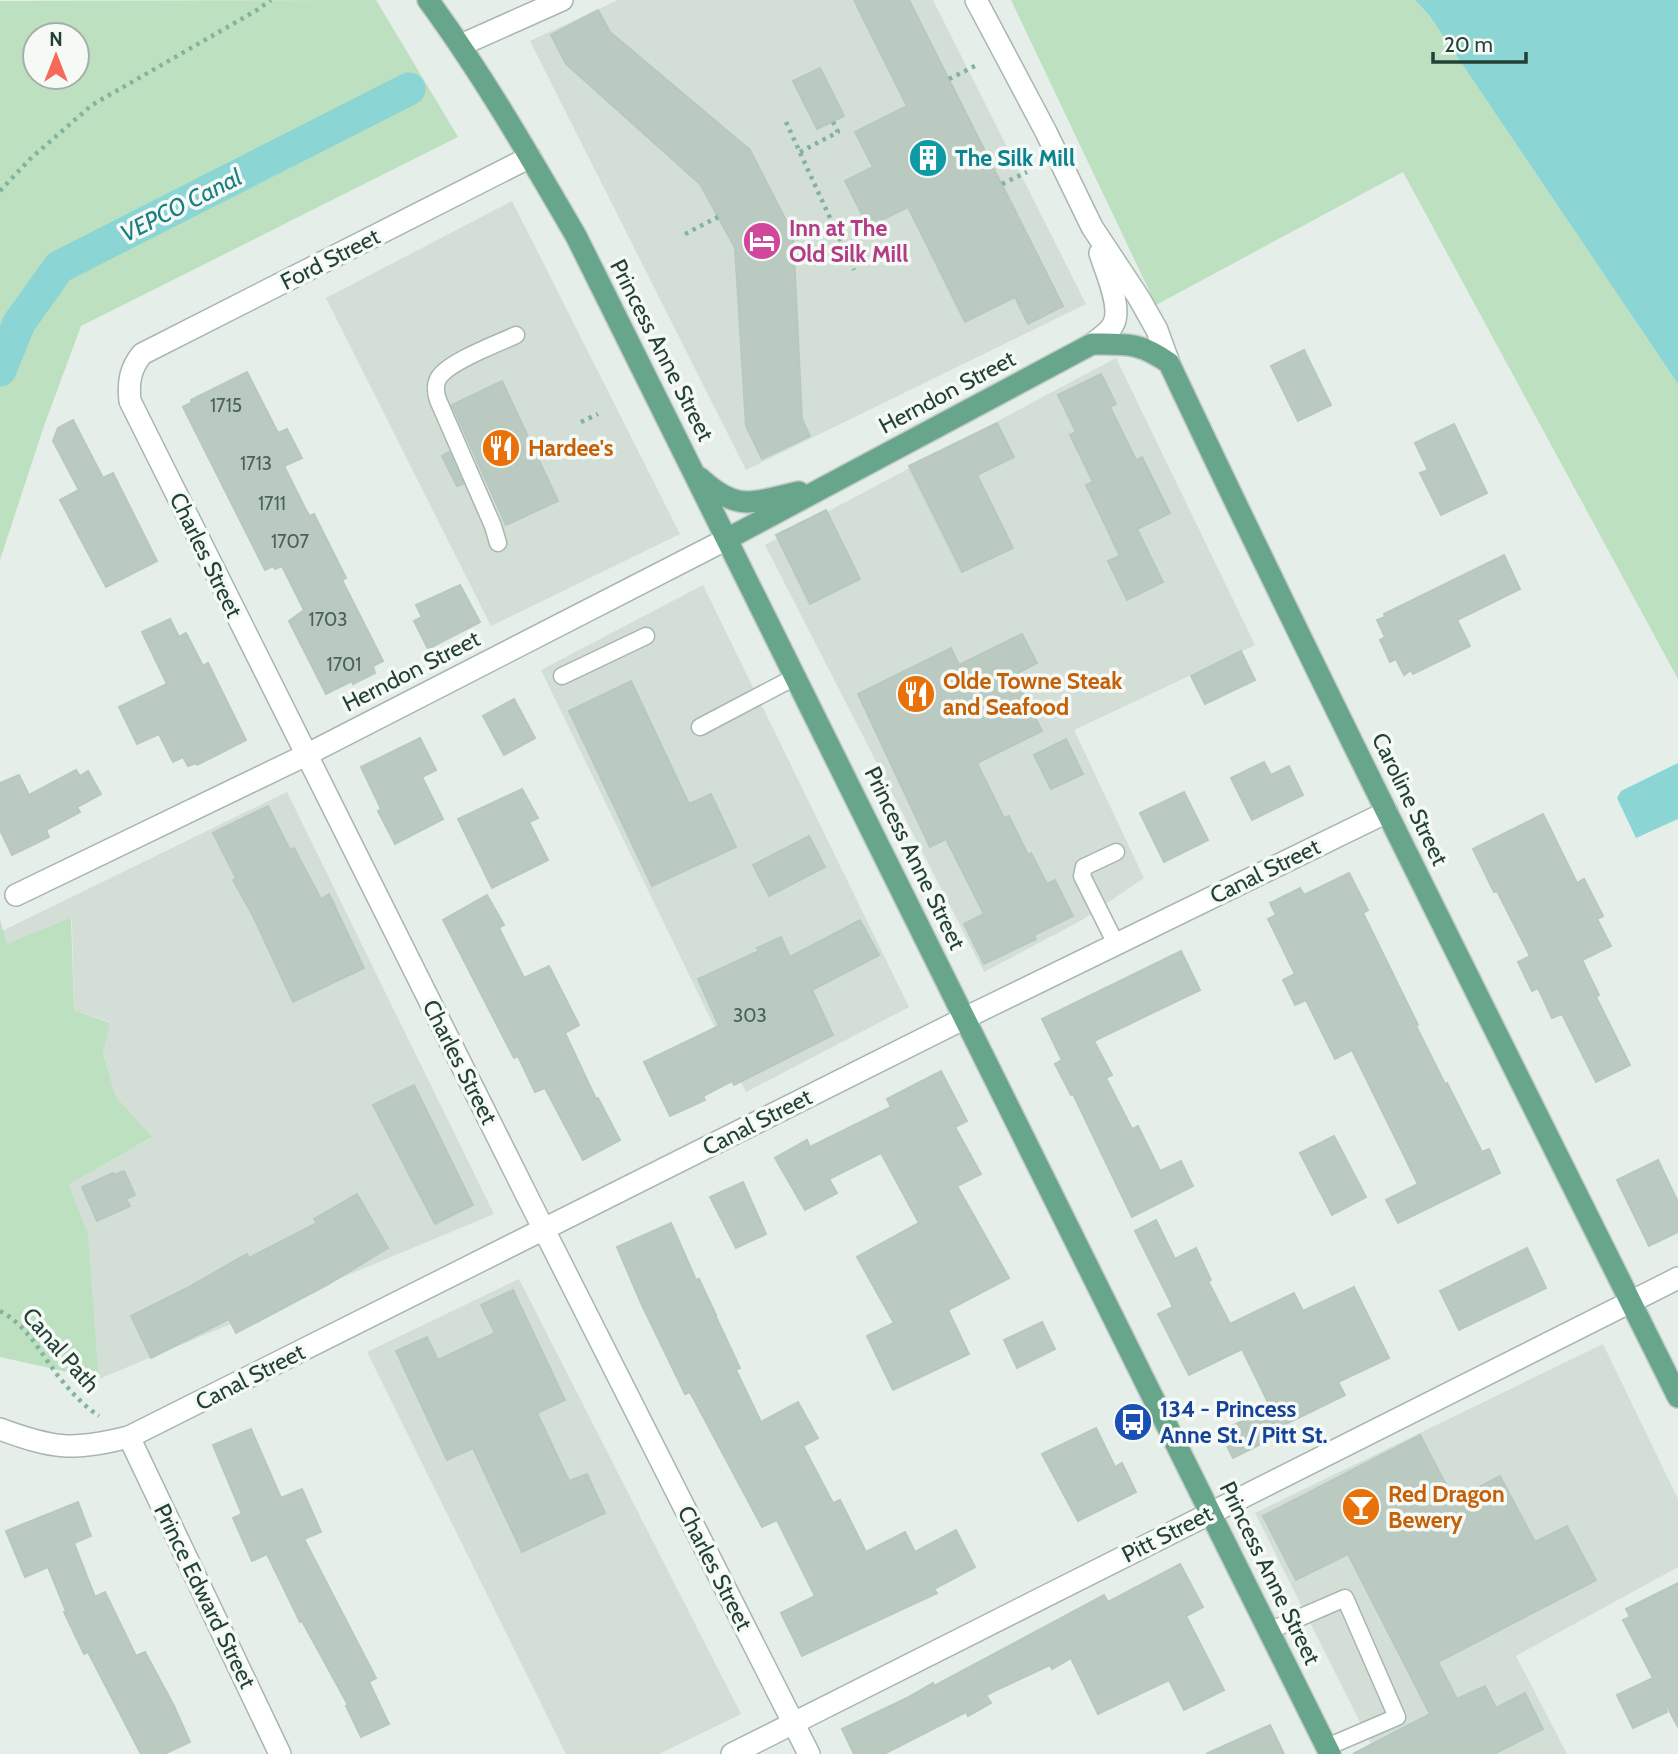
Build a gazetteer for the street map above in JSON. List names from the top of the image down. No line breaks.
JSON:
{"streets":{"main road":["Princess Anne Street","Herndon Street","Caroline Street"],"street":["Ford Street","Charles Street","Canal Street","Pitt Street","Prince Edward Street"],"path":["Canal Path"]},"crossings":[["Ford Street","Princess Anne Street"],["Ford Street","Charles Street"],["Princess Anne Street","Herndon Street"],["Princess Anne Street","Canal Street"],["Princess Anne Street","Pitt Street"],["Herndon Street","Charles Street"],["Herndon Street","Caroline Street"],["Charles Street","Canal Street"],["Charles Street","Pitt Street"],["Caroline Street","Canal Street"],["Caroline Street","Pitt Street"],["Canal Street","Canal Path"],["Canal Street","Prince Edward Street"],["Canal Path","Prince Edward Street"]],"water":["VEPCO Canal"],"places":{"building":["The Silk Mill"],"hotel":["Inn at The Old Silk Mill"],"restaurant":["Hardee's","Olde Towne Steak and Seafood"],"bus stop":["134 - Princess Anne St. / Pitt St."],"bar":["Red Dragon Bewery"]},"house_numbers":["1715","1713","1711","1707","1703","1701","303"],"scale_bar":"20 m","north":"top"}
